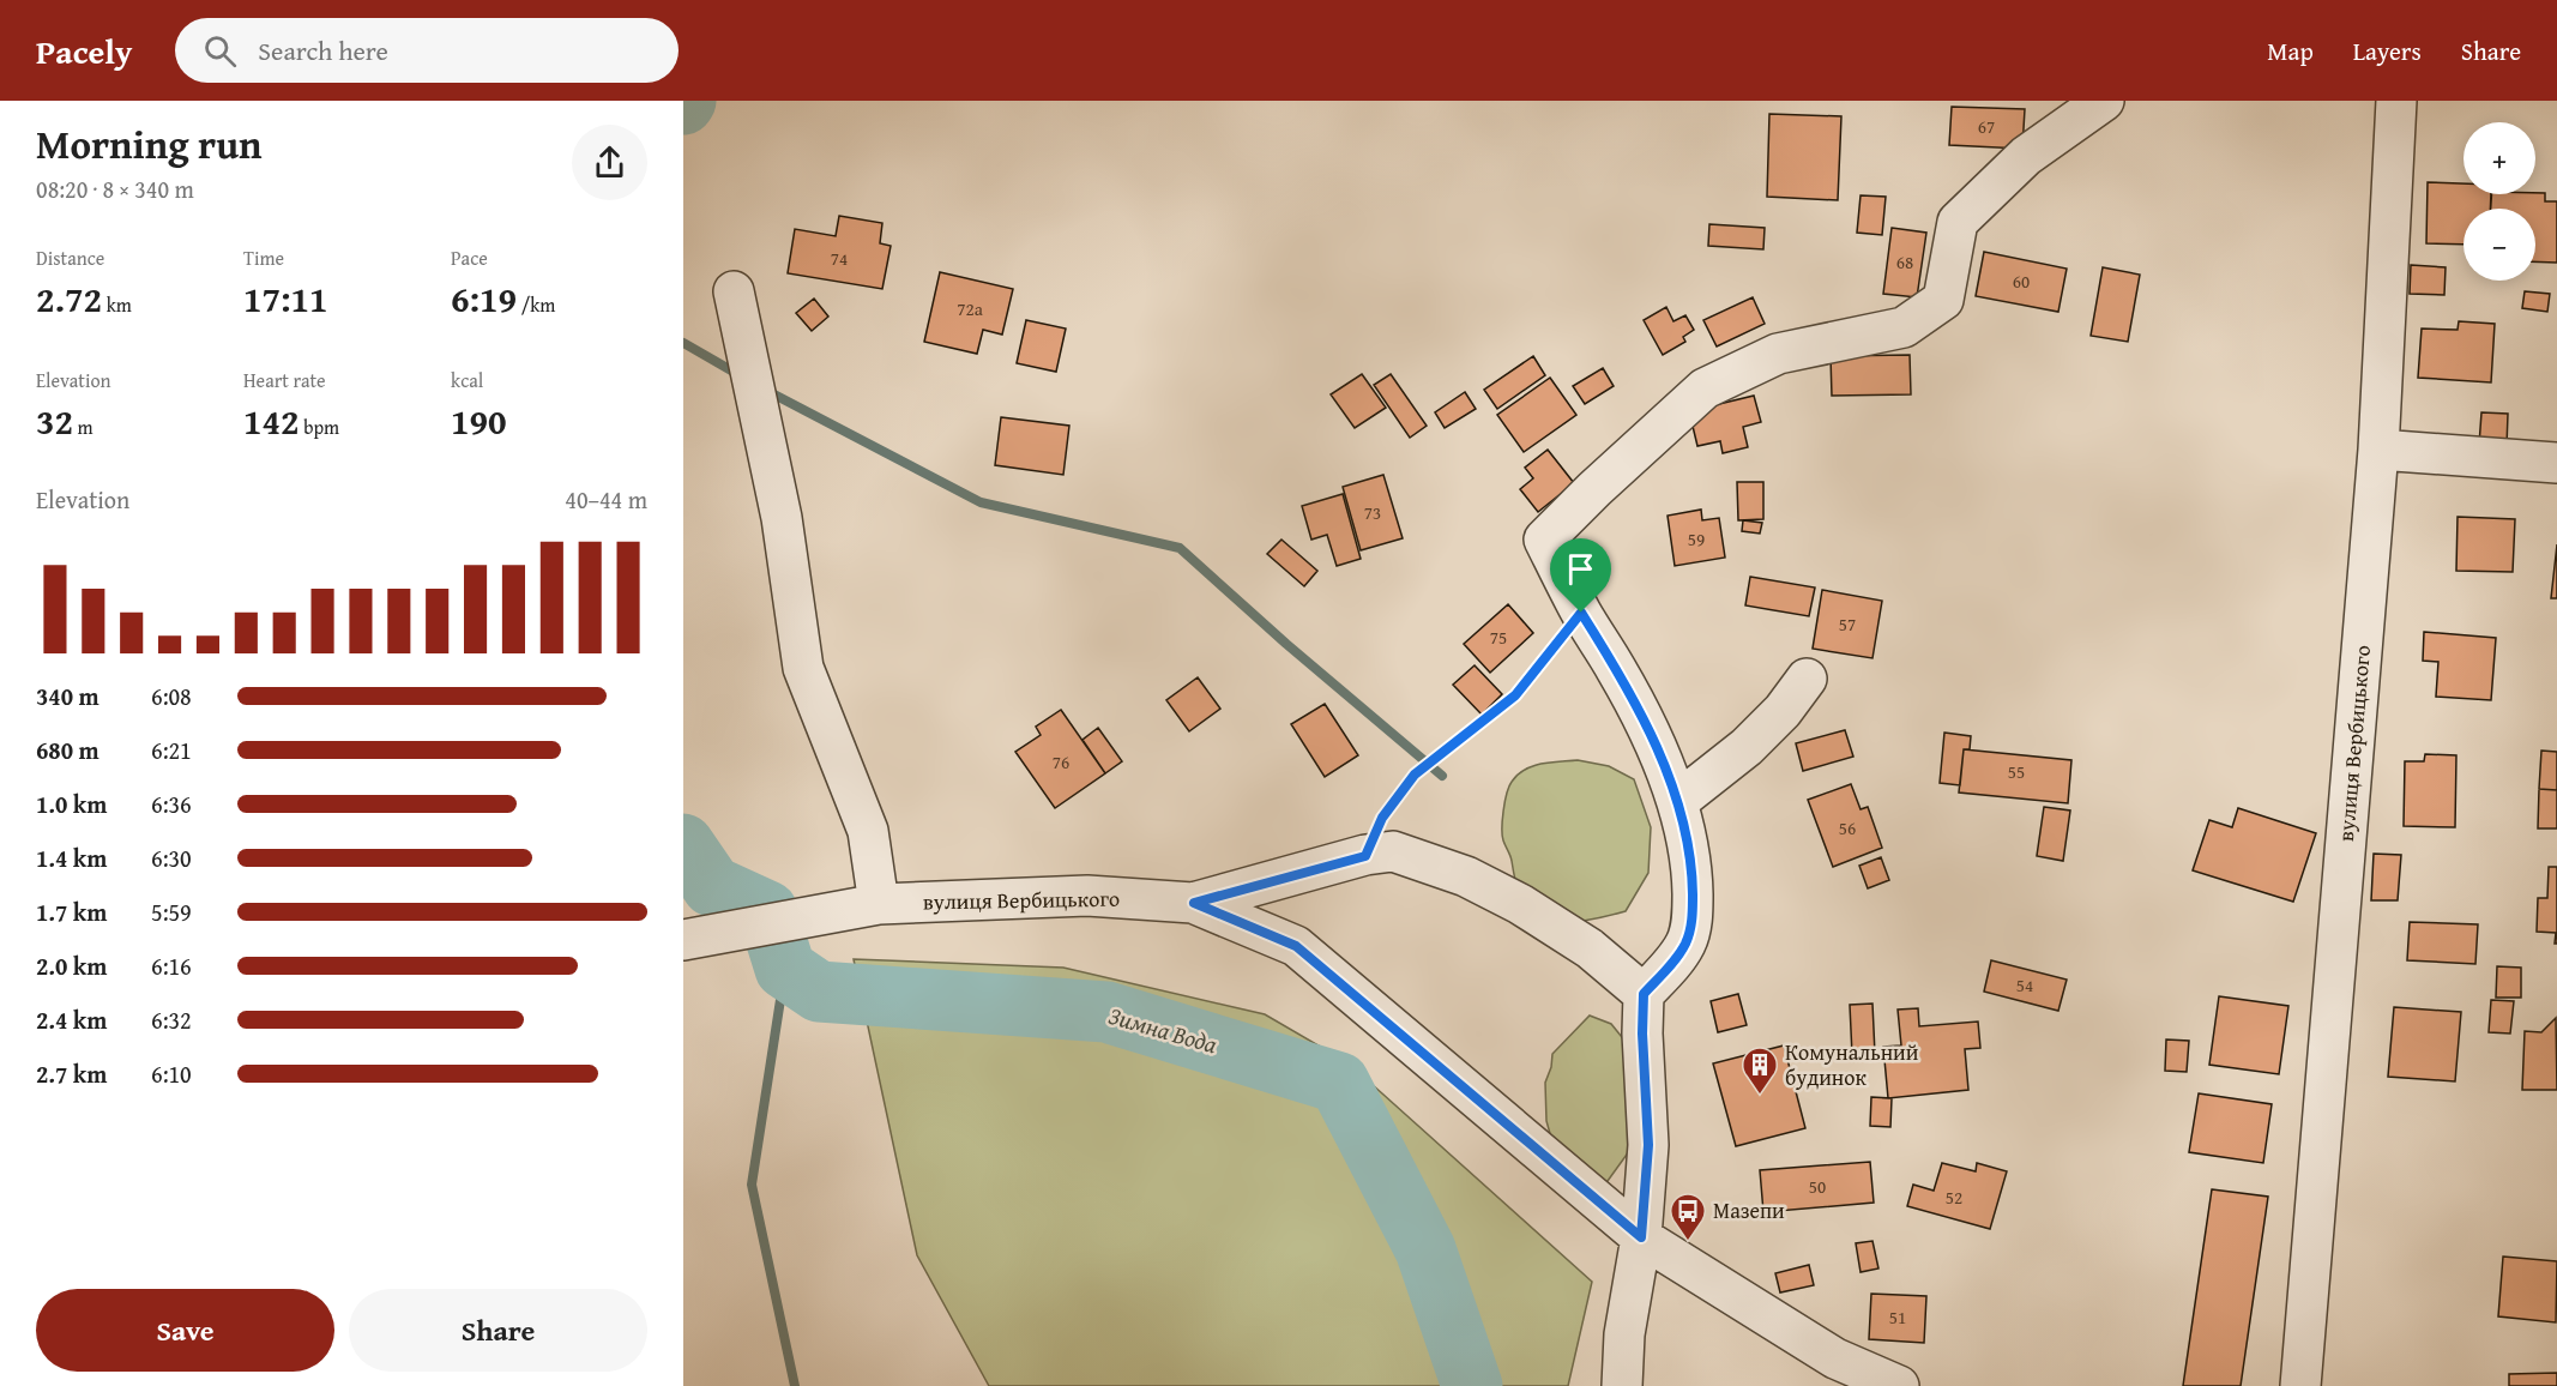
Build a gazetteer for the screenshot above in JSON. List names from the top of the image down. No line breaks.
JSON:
{"streets":{"street":["вулиця Вербицького"]},"water":["Зимна Вода"],"places":{"building":["Комунальний будинок"],"bus stop":["Мазепи"]},"house_numbers":["67","74","68","60","72а","73","59","57","75","76","55","56","54","50","52","51"],"page":{"header":"Pacely","search":"Search here","nav":["Map","Layers","Share"],"heading":["Morning run","08:20 · 8 × 340 m"],"map_buttons":["+","−"],"stats":[["Distance","2.72 km"],["Time","17:11"],["Pace","6:19 /km"],["Elevation","32 m"],["Heart rate","142 bpm"],["kcal","190"]],"chart":["Elevation","40–44 m"],"list":[{"name":"340 m","note":"6:08"},{"name":"680 m","note":"6:21"},{"name":"1.0 km","note":"6:36"},{"name":"1.4 km","note":"6:30"},{"name":"1.7 km","note":"5:59"},{"name":"2.0 km","note":"6:16"},{"name":"2.4 km","note":"6:32"},{"name":"2.7 km","note":"6:10"}],"buttons":["Save","Share"]}}
